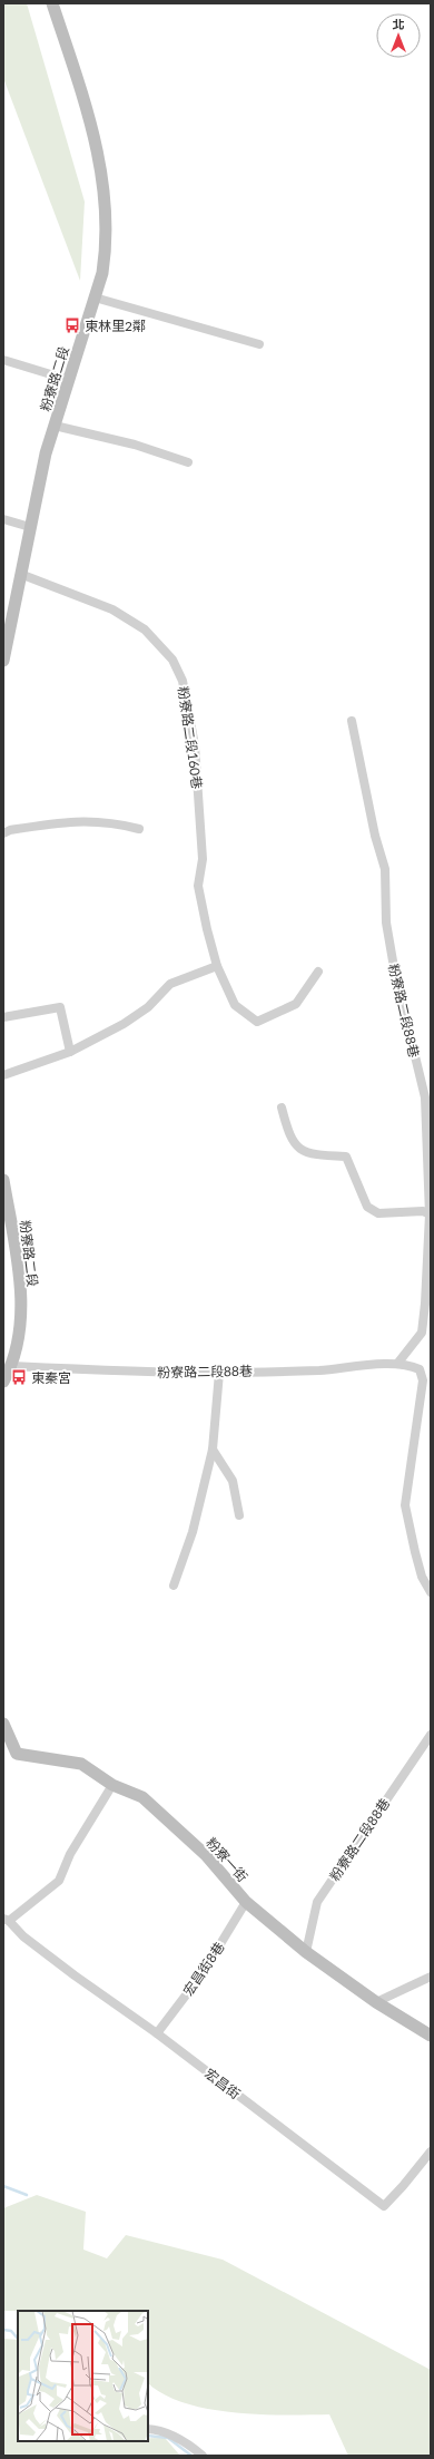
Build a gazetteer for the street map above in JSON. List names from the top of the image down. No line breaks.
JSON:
{"streets":{"main road":["粉寮路二段","粉寮一街"],"street":["粉寮路二段160巷","粉寮路二段88巷","宏昌街8巷","宏昌街"]},"crossings":[["粉寮路二段","粉寮路二段160巷"],["粉寮路二段","粉寮路二段88巷"],["粉寮路二段88巷","粉寮一街"],["粉寮一街","宏昌街8巷"],["宏昌街8巷","宏昌街"]],"places":{"bus stop":["東林里2鄰","東秦宮"]},"north":"top"}
